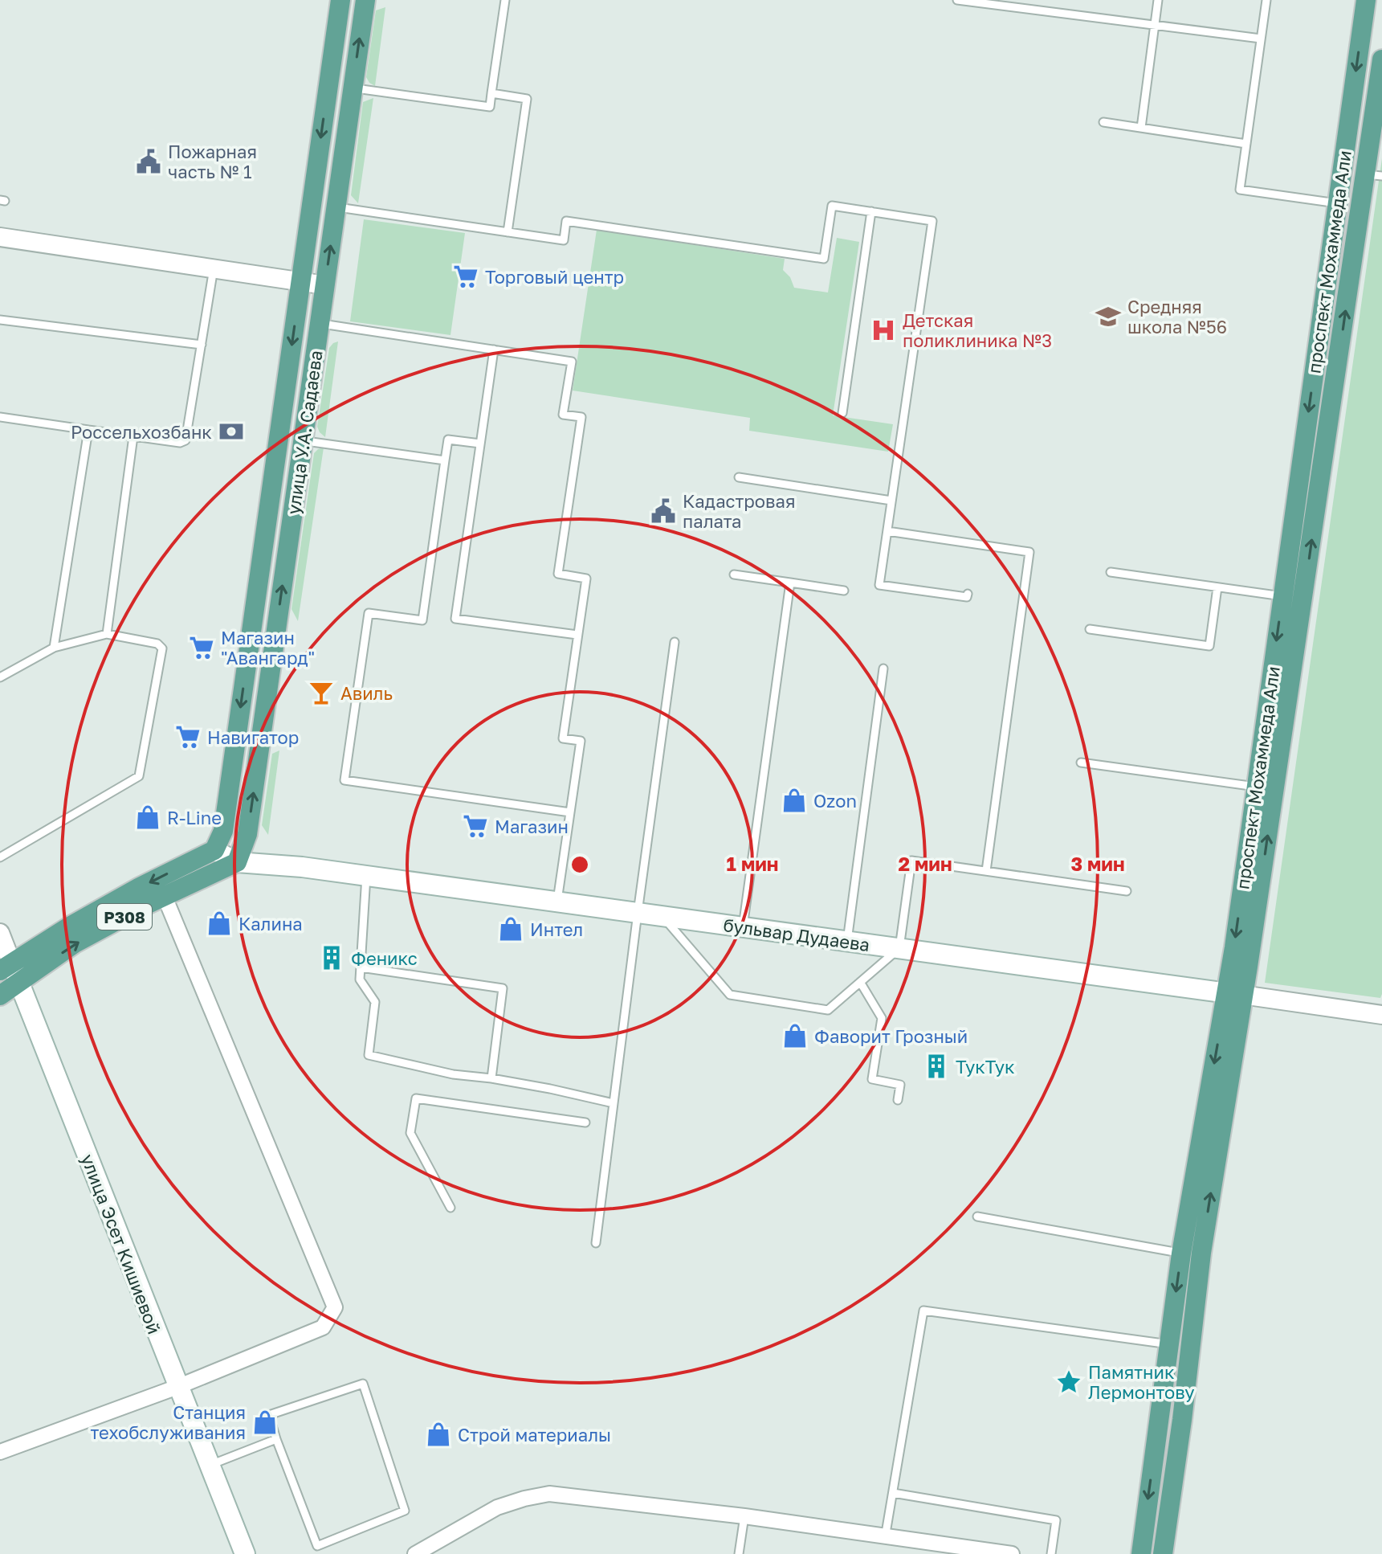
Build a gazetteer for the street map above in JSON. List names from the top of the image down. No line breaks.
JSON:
{"streets":{"main road":["проспект Мохаммеда Али","улица У.А. Садаева","P308","бульвар Дудаева","улица Эсет Кишиевой"]},"crossings":[["проспект Мохаммеда Али","бульвар Дудаева"],["улица У.А. Садаева","P308"],["улица У.А. Садаева","бульвар Дудаева"],["P308","бульвар Дудаева"],["P308","улица Эсет Кишиевой"]],"places":{"public building":["Пожарная часть № 1","Кадастровая палата"],"supermarket":["Торговый центр","Магазин \"Авангард\"","Навигатор","Магазин"],"school or university":["Средняя школа №56"],"hospital":["Детская поликлиника №3"],"bank":["Россельхозбанк"],"bar":["Авиль"],"shop":["Ozon","R-Line","Калина","Интел","Фаворит Грозный","Станция техобслуживания","Строй материалы"],"building":["Феникс","ТукТук"],"place":["Памятник Лермонтову"]},"rings":["1 мин","2 мин","3 мин"]}
